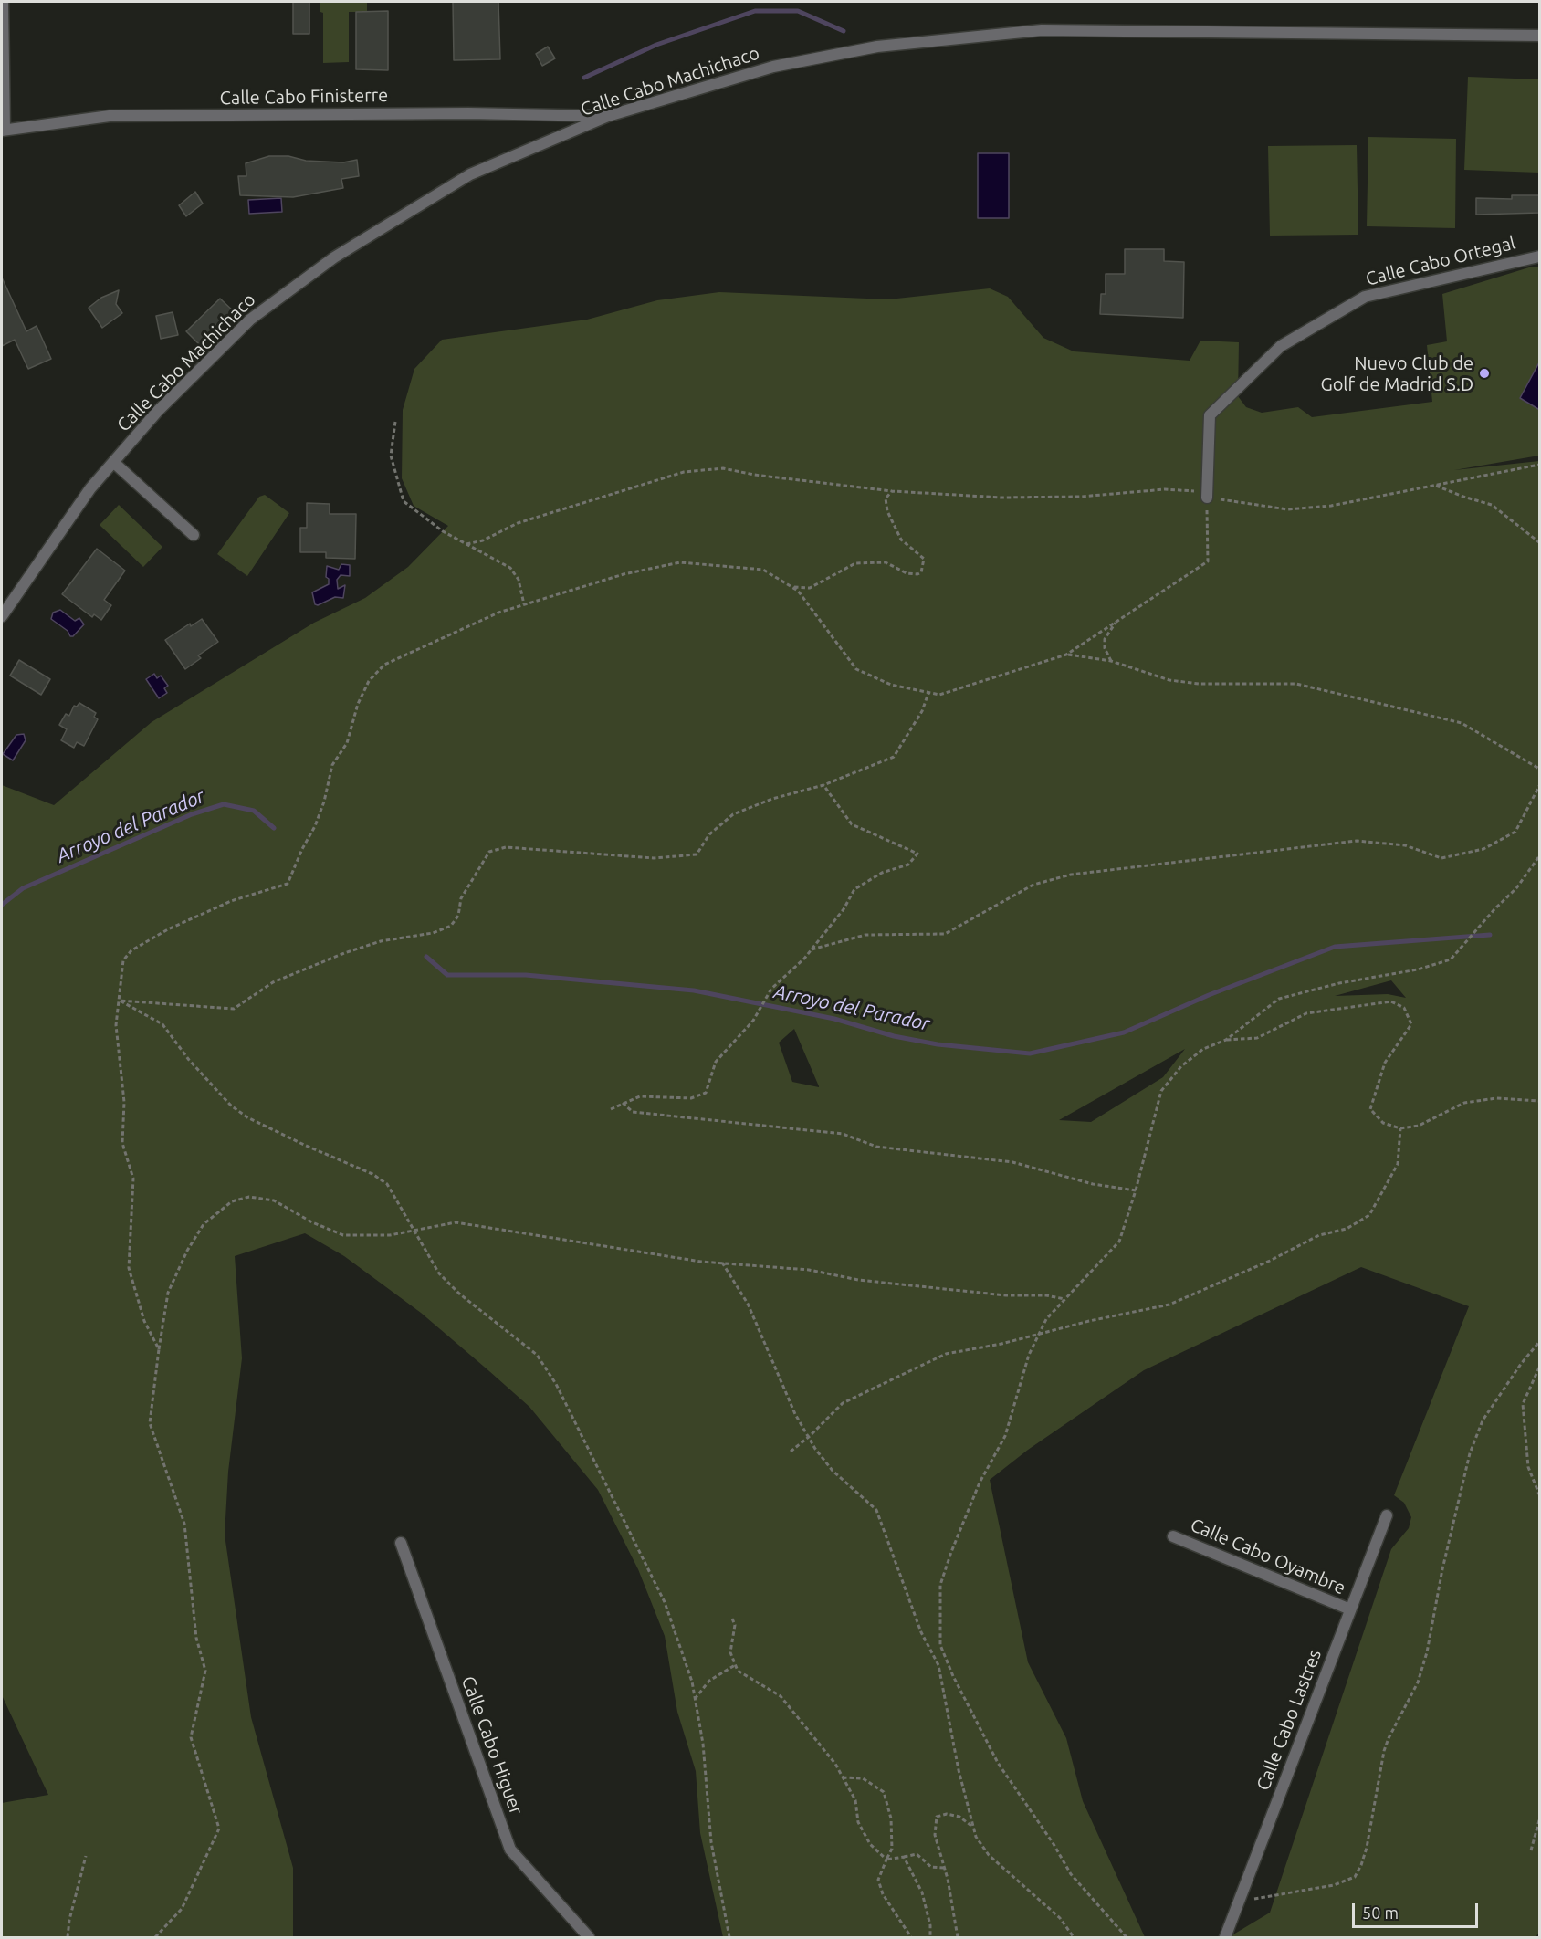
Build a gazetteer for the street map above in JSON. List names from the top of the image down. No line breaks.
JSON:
{"streets":{"street":["Calle Cabo Machichaco","Calle Cabo Finisterre","Calle Cabo Ortegal","Calle Cabo Oyambre","Calle Cabo Lastres","Calle Cabo Higuer"]},"crossings":[["Calle Cabo Machichaco","Calle Cabo Finisterre"],["Calle Cabo Oyambre","Calle Cabo Lastres"]],"water":["Arroyo del Parador"],"places":["Nuevo Club de Golf de Madrid S.D"],"scale_bar":"50 m"}
